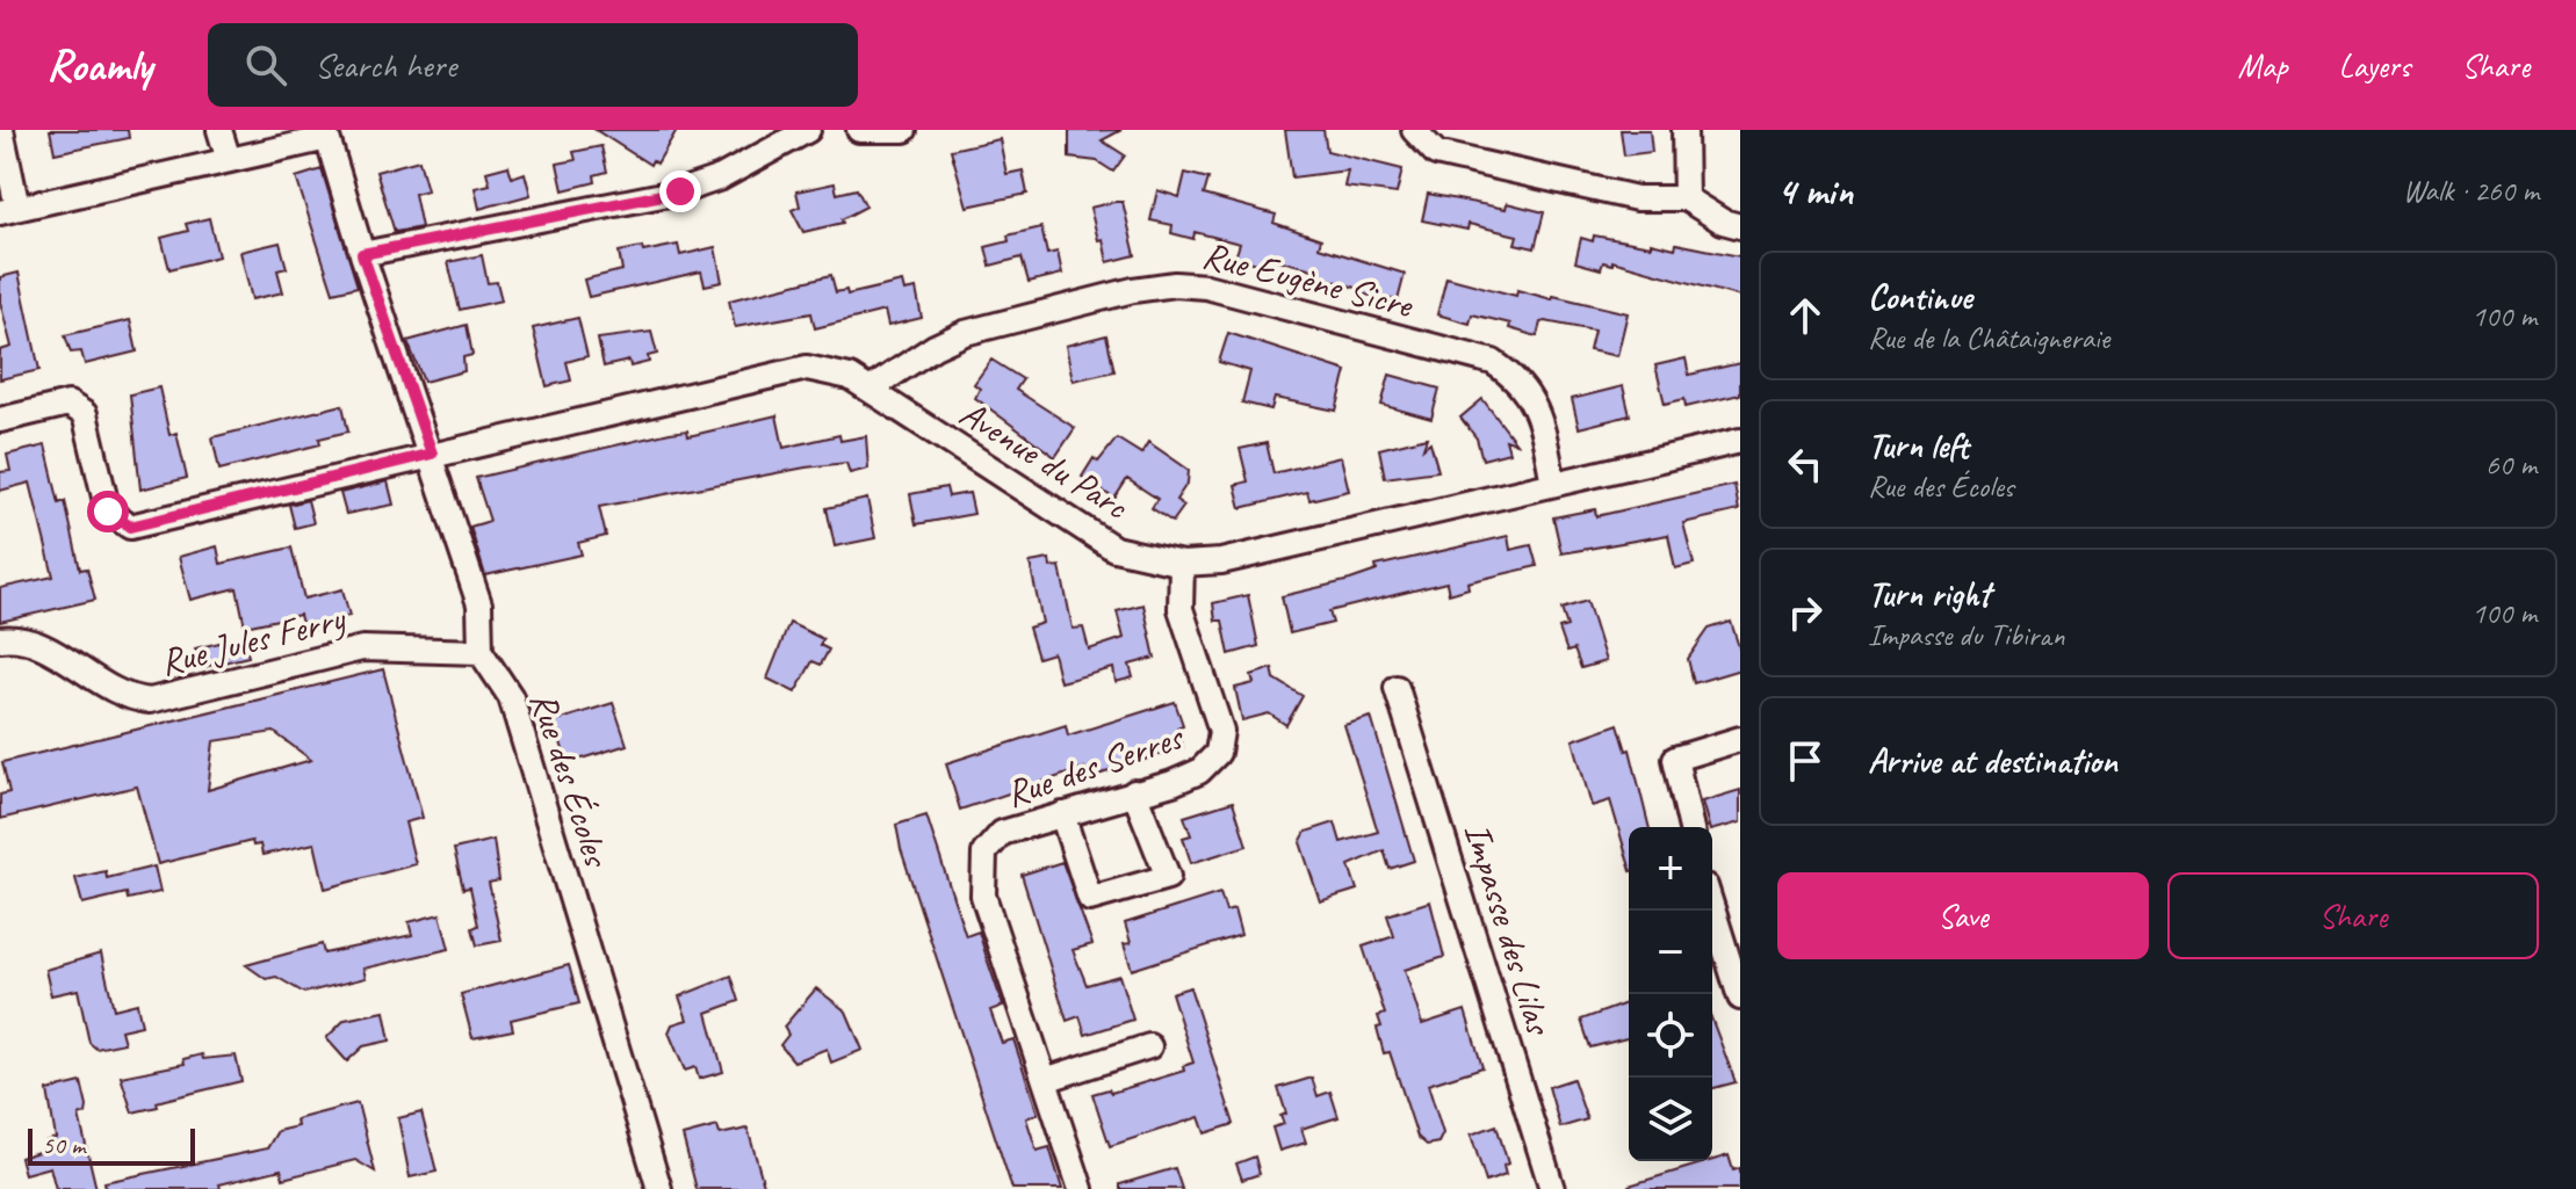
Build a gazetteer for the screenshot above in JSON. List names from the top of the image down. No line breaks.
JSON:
{"streets":{"street":["Rue Eugène Sicre","Avenue du Parc","Rue Jules Ferry","Rue des Serres","Rue des Écoles","Impasse des Lilas"]},"crossings":[["Rue Eugène Sicre","Avenue du Parc"],["Avenue du Parc","Rue des Serres"],["Rue Jules Ferry","Rue des Écoles"]],"scale_bar":"50 m","page":{"header":"Roamly","search":"Search here","nav":["Map","Layers","Share"],"heading":["4 min","Walk · 260 m"],"list":[["Continue","Rue de la Châtaigneraie","100 m"],["Turn left","Rue des Écoles","60 m"],["Turn right","Impasse du Tibiran","100 m"],"Arrive at destination"],"map_buttons":["+","−"],"buttons":["Save","Share"],"scale":"50 m"}}
